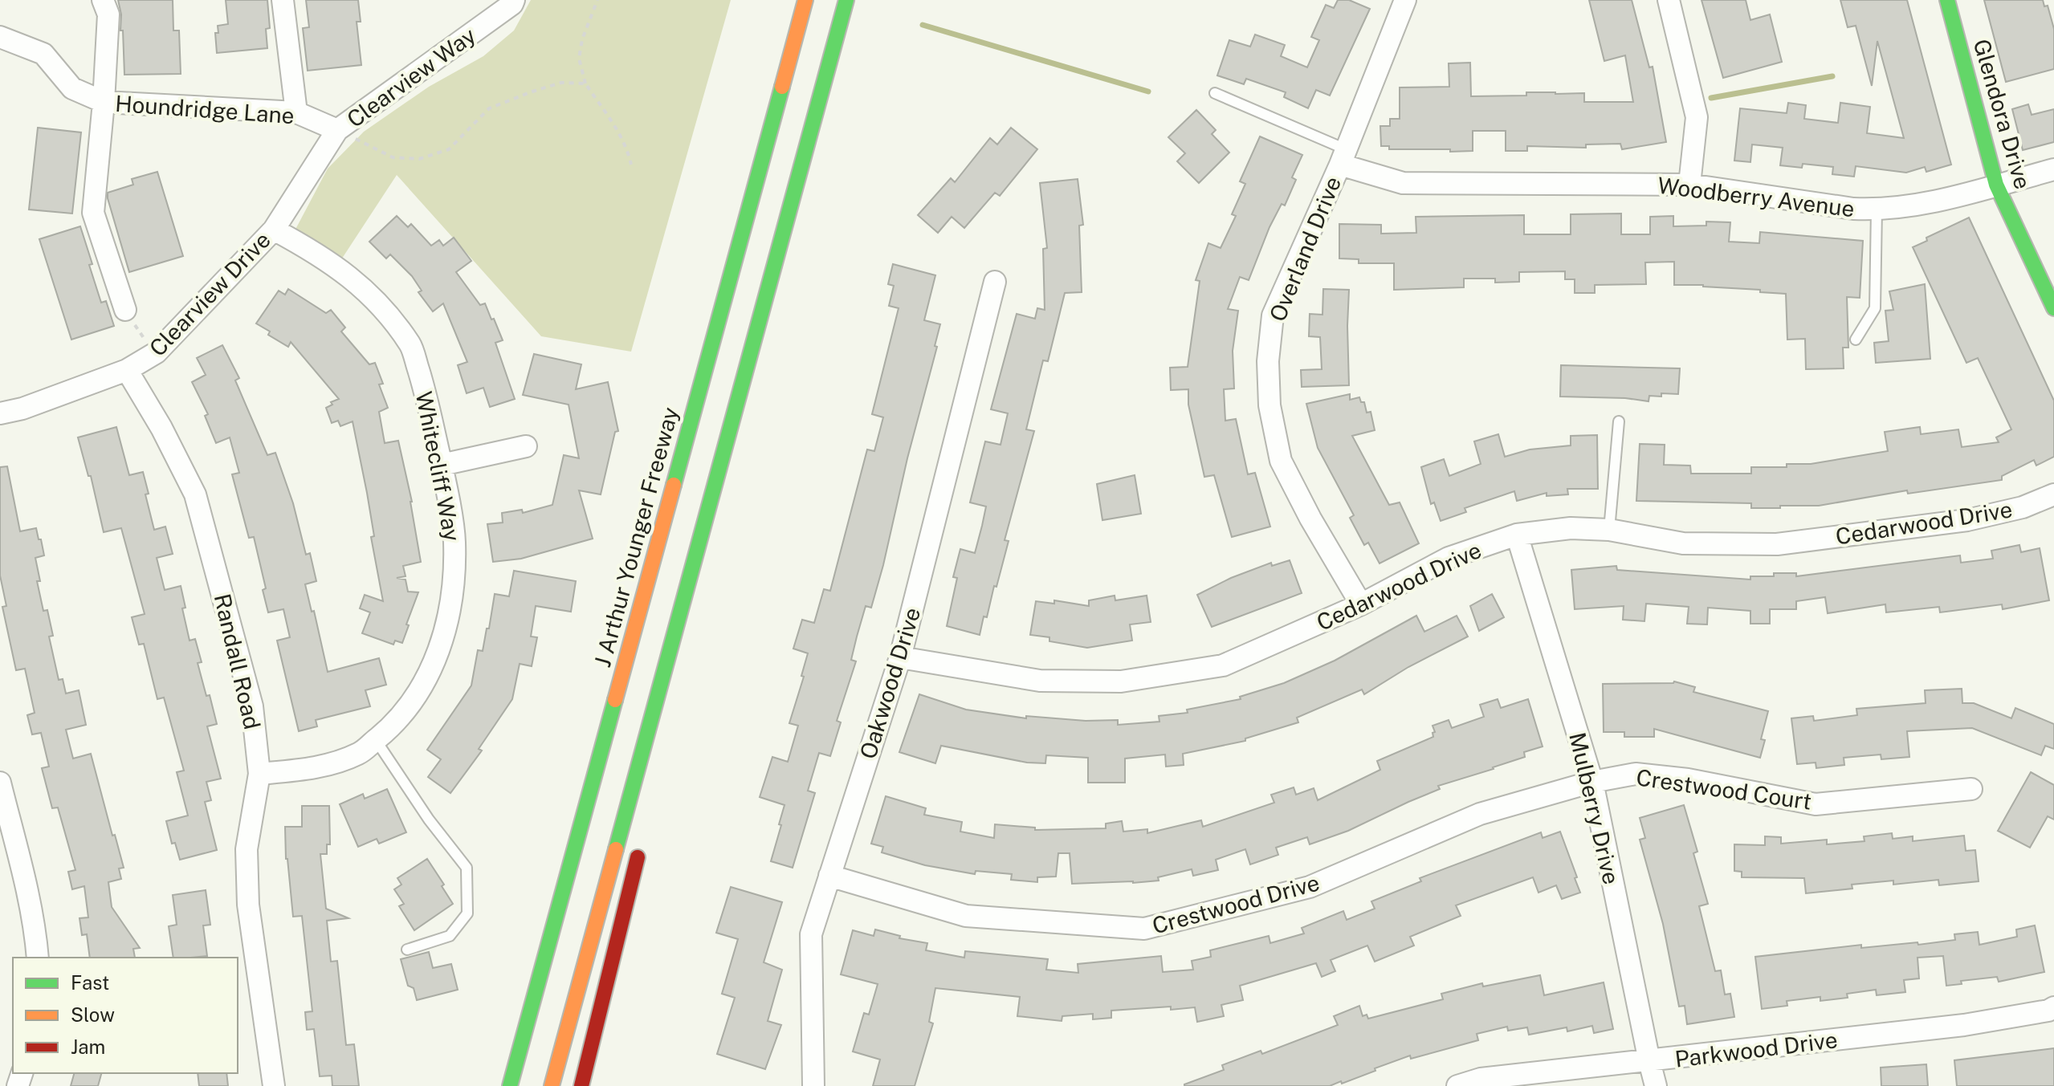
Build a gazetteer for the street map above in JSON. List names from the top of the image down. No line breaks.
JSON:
{"streets":{"main road":["Glendora Drive","J Arthur Younger Freeway"],"street":["Clearview Way","Houndridge Lane","Woodberry Avenue","Overland Drive","Clearview Drive","Whitecliff Way","Cedarwood Drive","Randall Road","Oakwood Drive","Crestwood Court","Mulberry Drive","Crestwood Drive","Parkwood Drive"]},"crossings":[["Clearview Way","Houndridge Lane"],["Clearview Way","Clearview Drive"],["Houndridge Lane","Clearview Drive"],["Glendora Drive","Woodberry Avenue"],["Woodberry Avenue","Overland Drive"],["Overland Drive","Cedarwood Drive"],["Clearview Drive","Whitecliff Way"],["Clearview Drive","Randall Road"],["Whitecliff Way","Randall Road"],["Cedarwood Drive","Oakwood Drive"],["Cedarwood Drive","Mulberry Drive"],["Oakwood Drive","Crestwood Drive"],["Crestwood Court","Mulberry Drive"],["Crestwood Court","Crestwood Drive"],["Mulberry Drive","Crestwood Drive"],["Mulberry Drive","Parkwood Drive"]],"legend":["Fast","Slow","Jam"]}
